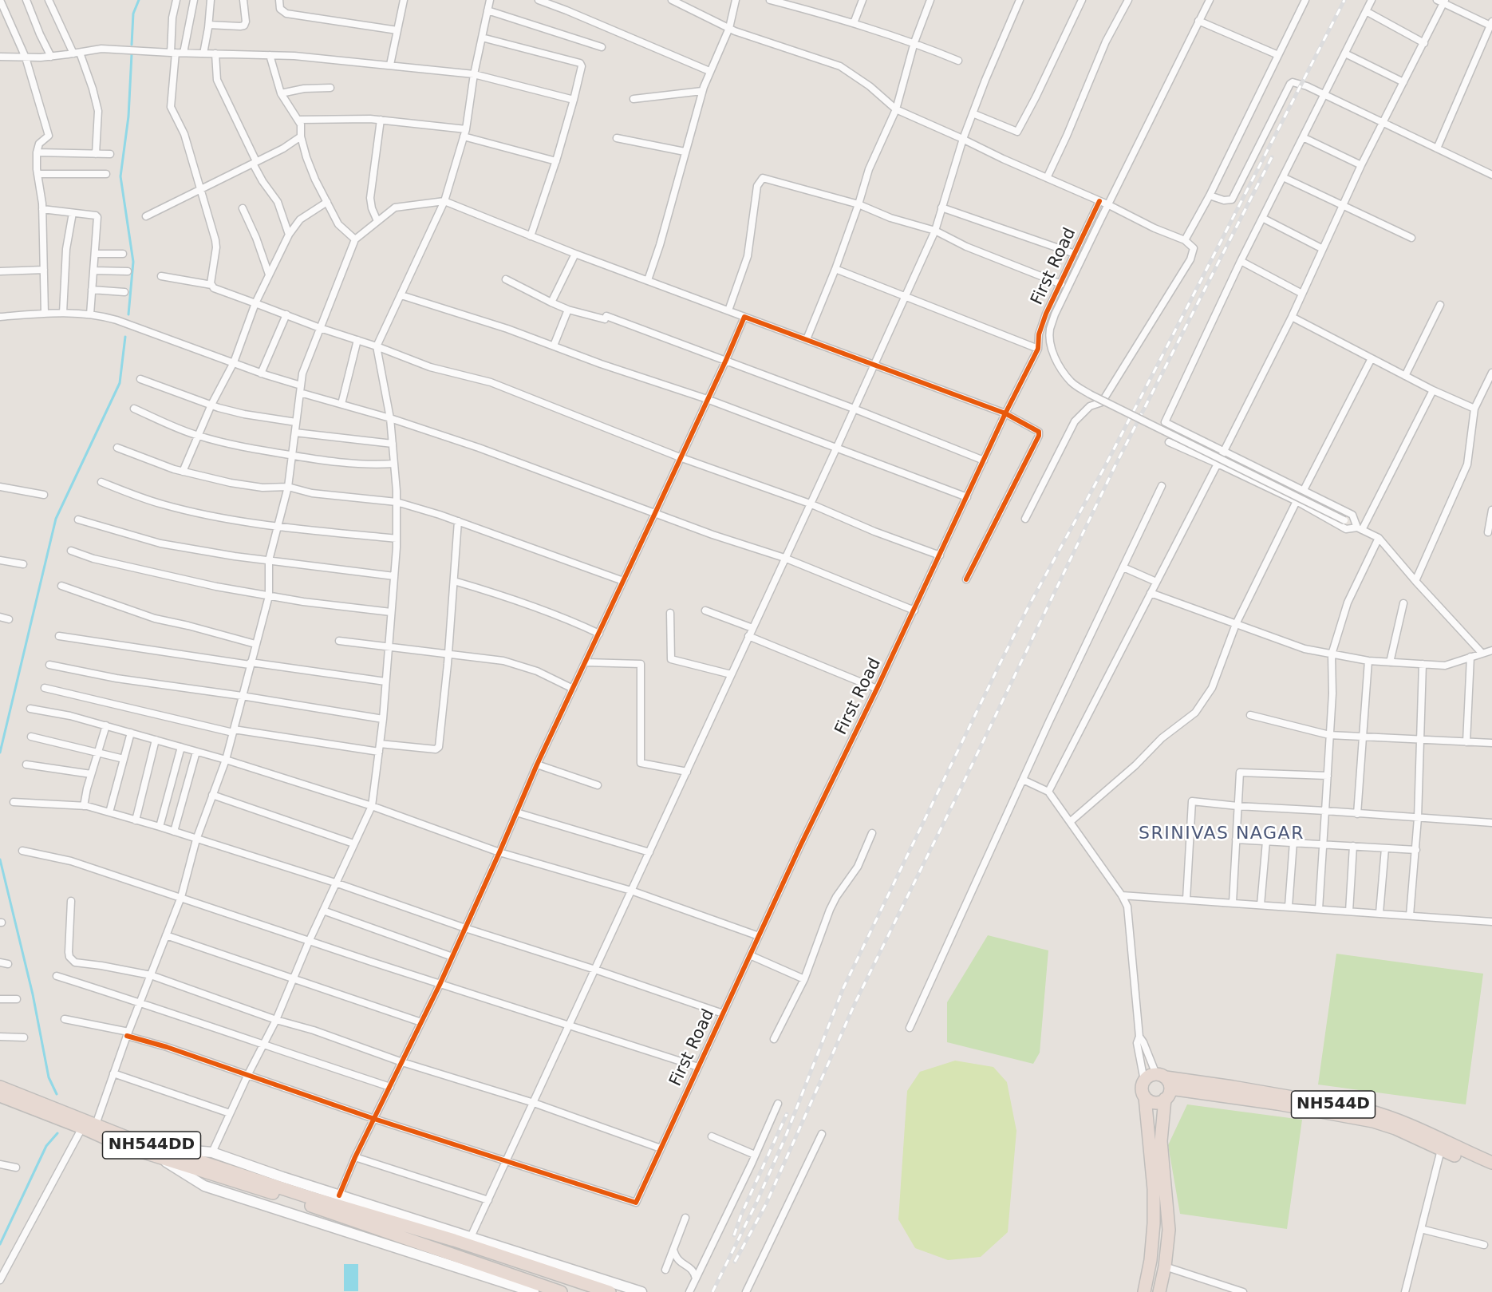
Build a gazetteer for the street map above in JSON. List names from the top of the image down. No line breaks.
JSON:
{"streets":{"highway":["NH544D","NH544DD"],"street":["First Road"]},"districts":["SRINIVAS NAGAR"]}
